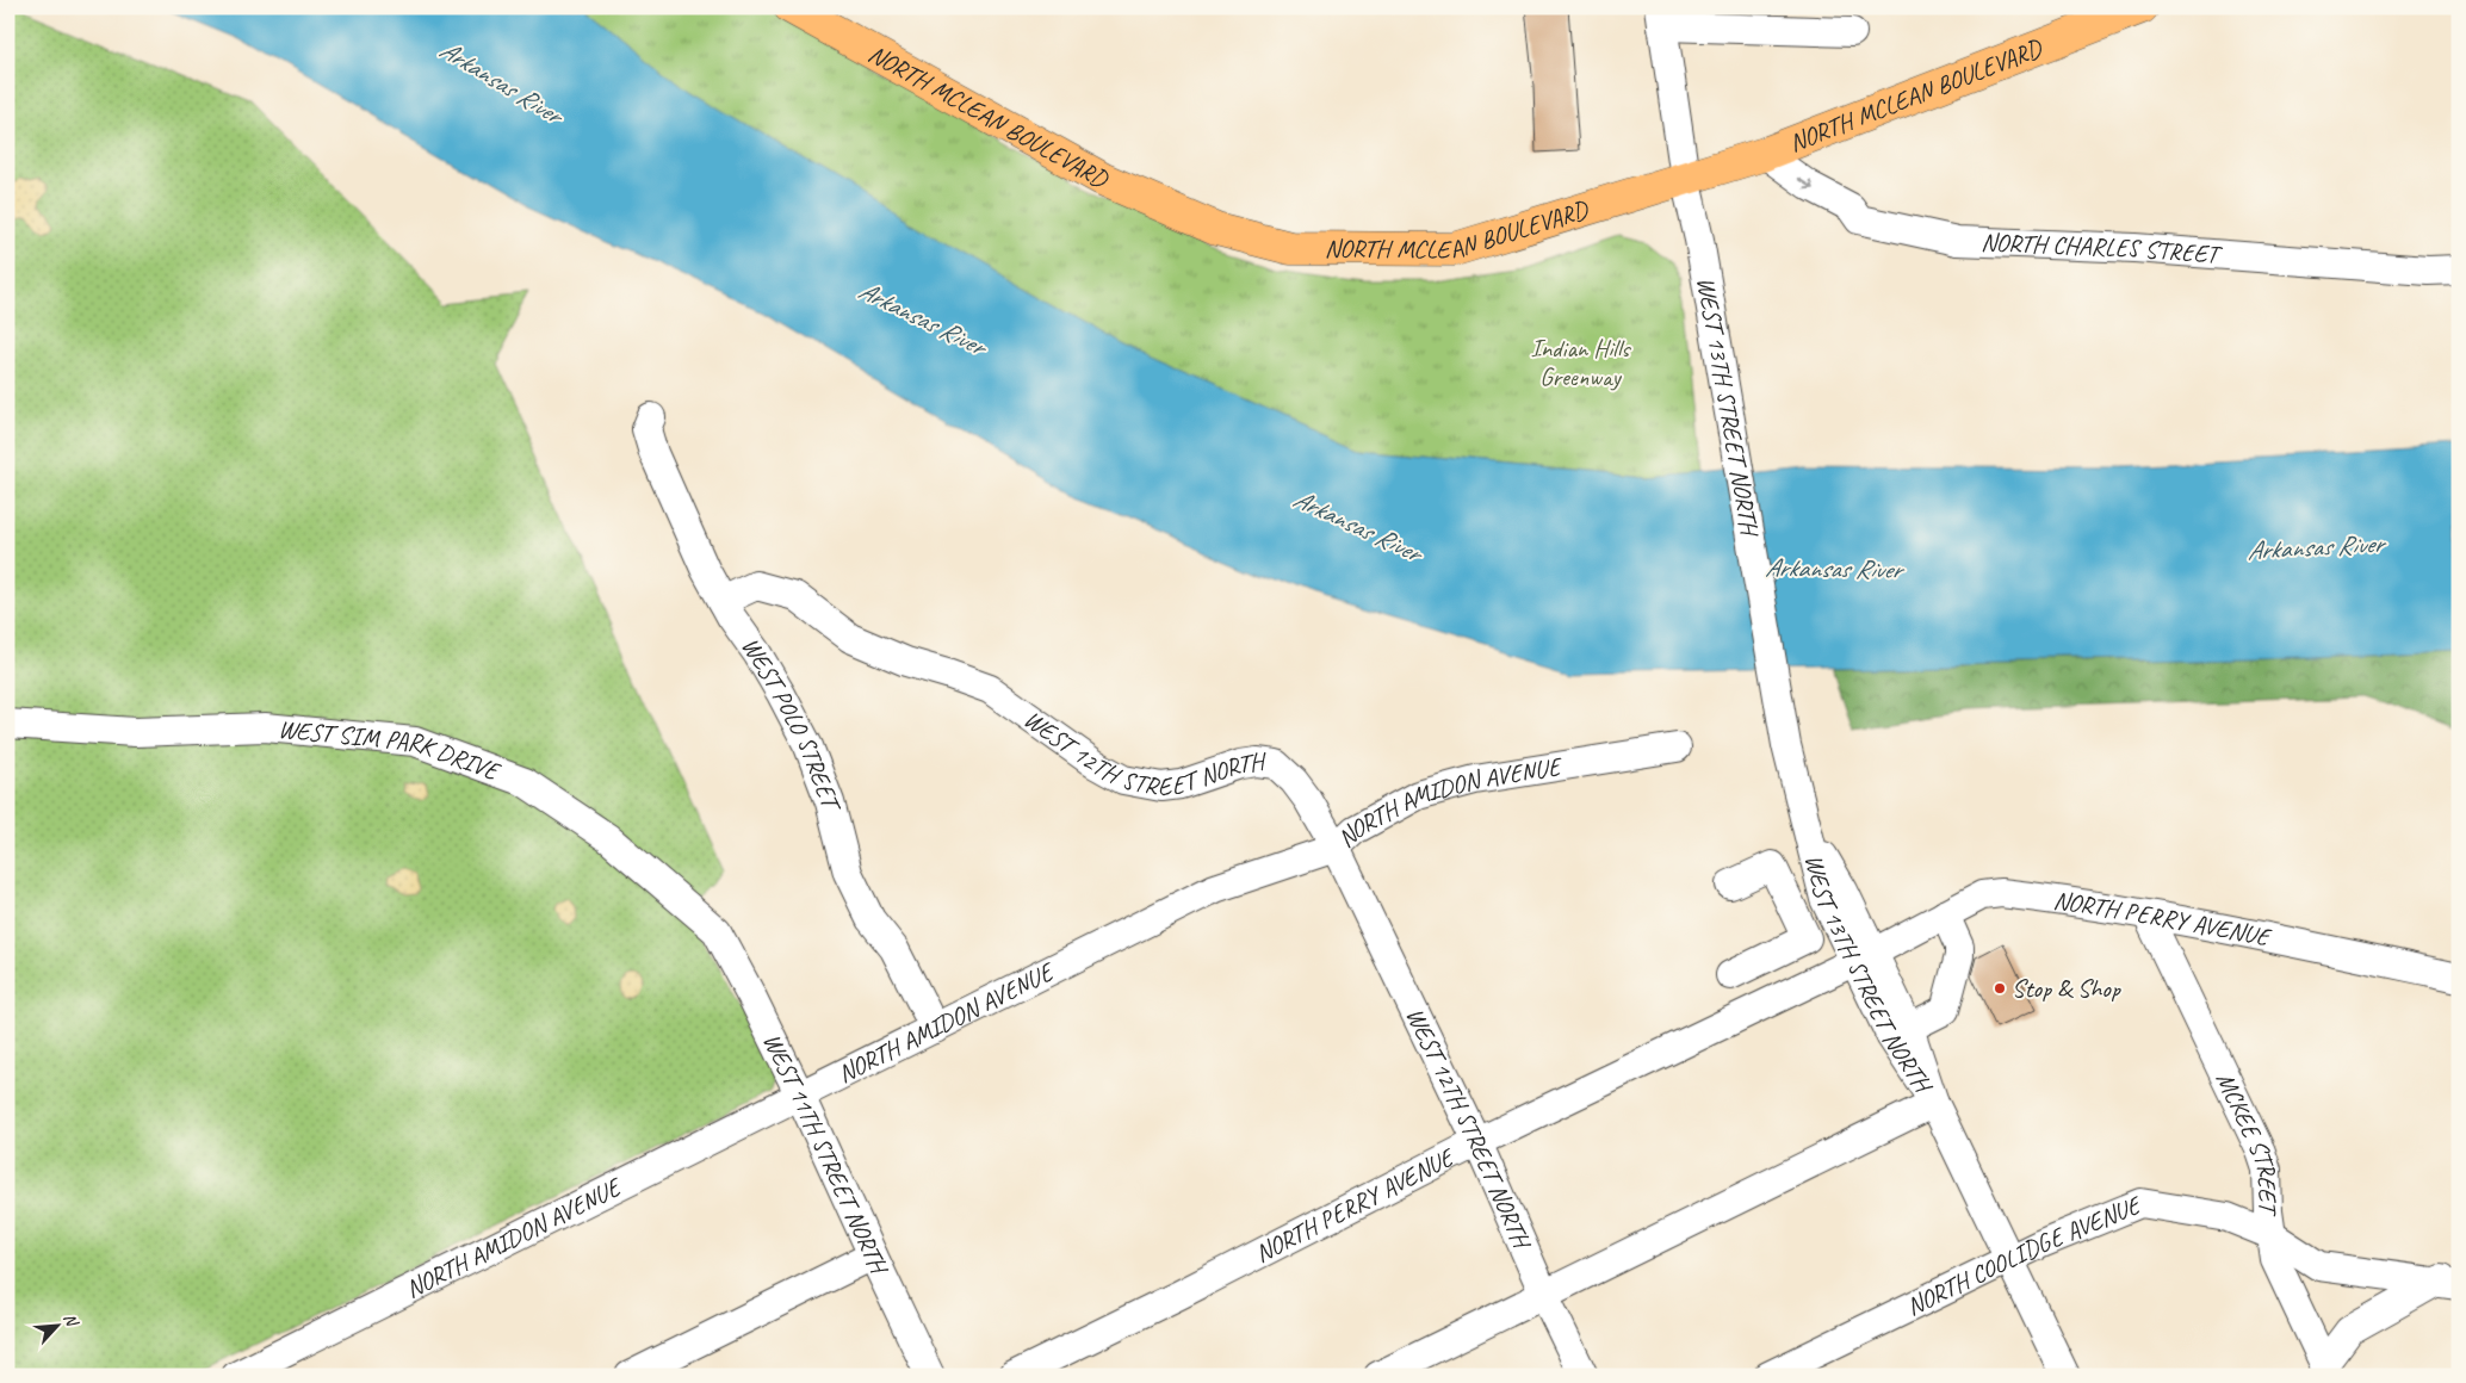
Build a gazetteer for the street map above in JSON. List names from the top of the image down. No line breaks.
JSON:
{"streets":{"main road":["NORTH MCLEAN BOULEVARD"],"street":["NORTH CHARLES STREET","WEST 13TH STREET NORTH","WEST POLO STREET","WEST 12TH STREET NORTH","WEST SIM PARK DRIVE","NORTH AMIDON AVENUE","NORTH PERRY AVENUE","MCKEE STREET","WEST 11TH STREET NORTH","NORTH COOLIDGE AVENUE"]},"crossings":[["NORTH MCLEAN BOULEVARD","NORTH CHARLES STREET"],["NORTH MCLEAN BOULEVARD","WEST 13TH STREET NORTH"],["WEST 13TH STREET NORTH","NORTH PERRY AVENUE"],["WEST 13TH STREET NORTH","NORTH COOLIDGE AVENUE"],["WEST POLO STREET","WEST 12TH STREET NORTH"],["WEST POLO STREET","NORTH AMIDON AVENUE"],["WEST 12TH STREET NORTH","NORTH AMIDON AVENUE"],["WEST 12TH STREET NORTH","NORTH PERRY AVENUE"],["WEST SIM PARK DRIVE","WEST 11TH STREET NORTH"],["NORTH AMIDON AVENUE","WEST 11TH STREET NORTH"],["NORTH PERRY AVENUE","MCKEE STREET"],["MCKEE STREET","NORTH COOLIDGE AVENUE"]],"one_way":["NORTH CHARLES STREET"],"water":["Arkansas River"],"parks":["Indian Hills Greenway"],"places":["Stop & Shop"],"north":"top right"}
